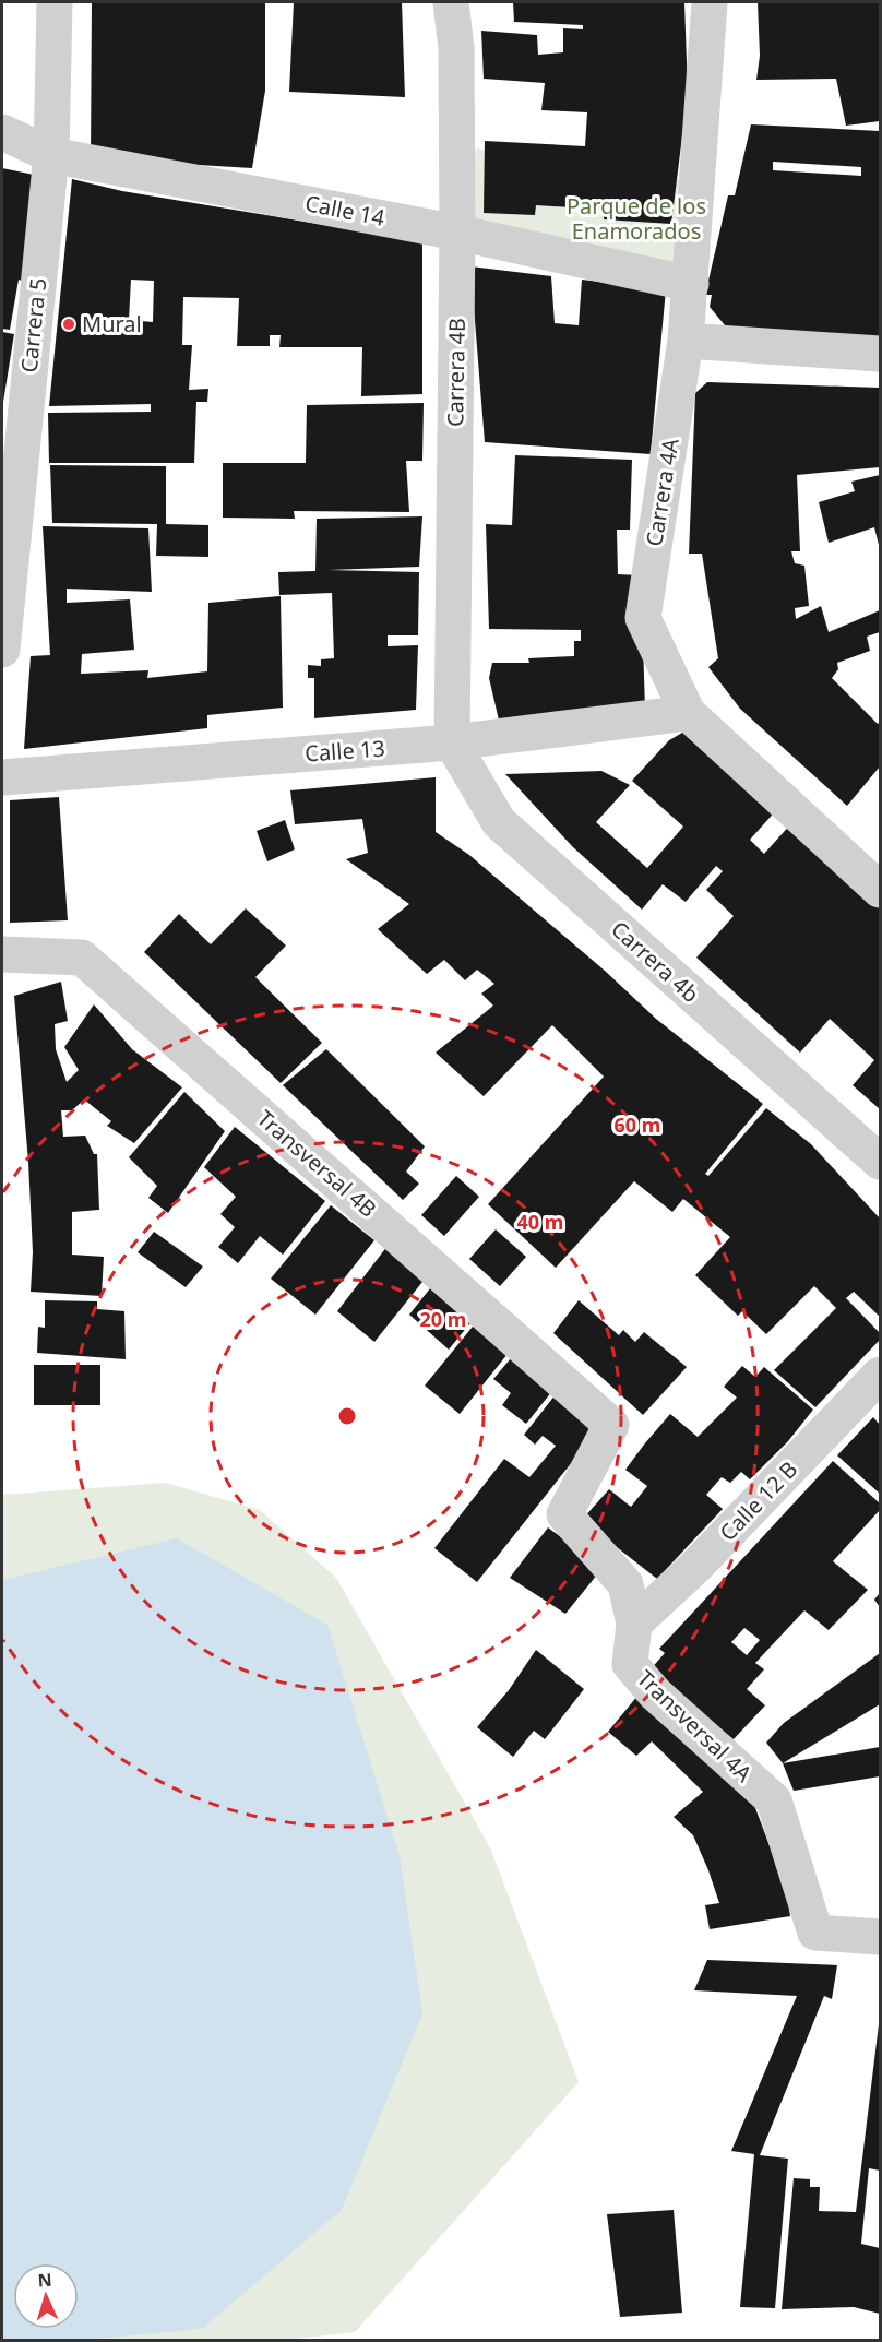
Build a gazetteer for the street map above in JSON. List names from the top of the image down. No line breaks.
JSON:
{"streets":{"street":["Calle 14","Carrera 5","Carrera 4B","Carrera 4A","Calle 13","Carrera 4b","Transversal 4B","Calle 12 B","Transversal 4A"]},"crossings":[["Calle 14","Carrera 5"],["Calle 14","Carrera 4B"],["Calle 14","Carrera 4A"],["Carrera 4B","Calle 13"],["Carrera 4B","Carrera 4b"],["Carrera 4A","Calle 13"],["Calle 13","Carrera 4b"],["Transversal 4B","Transversal 4A"],["Calle 12 B","Transversal 4A"]],"parks":["Parque de los Enamorados"],"places":["Mural"],"north":"top","rings":["60 m","40 m","20 m"]}
